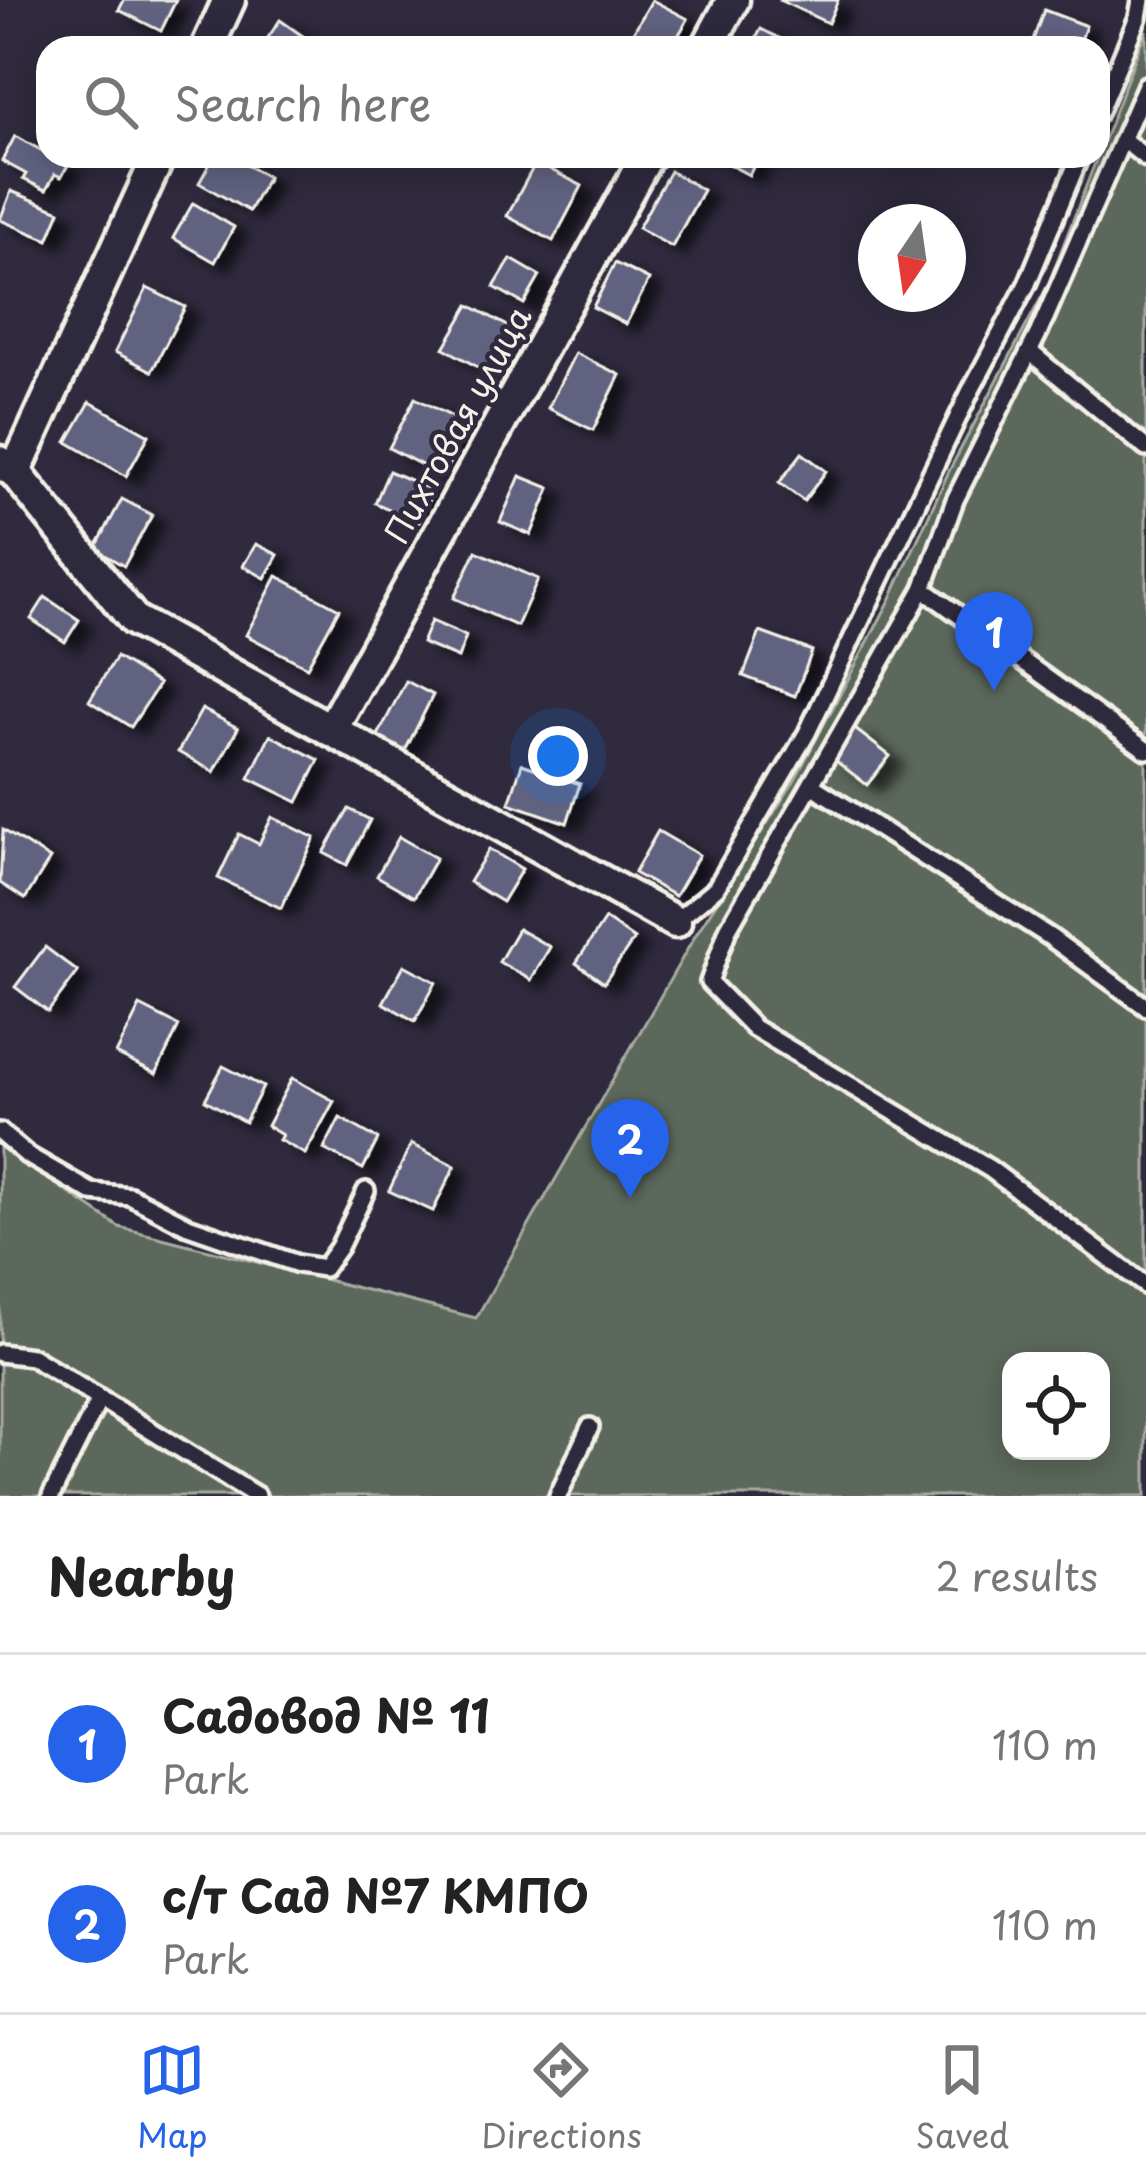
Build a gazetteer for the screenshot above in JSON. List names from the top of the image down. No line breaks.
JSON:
{"streets":{"street":["Пихтовая улица"]},"north":"bottom","page":{"search":"Search here","pins":["1","2"],"heading":["Nearby","2 results"],"list":[{"mark":"1","name":"Садовод № 11","note":"Park","value":"110 m"},{"mark":"2","name":"с/т Сад №7 КМПО","note":"Park","value":"110 m"}],"nav":["Map","Directions","Saved"]}}
